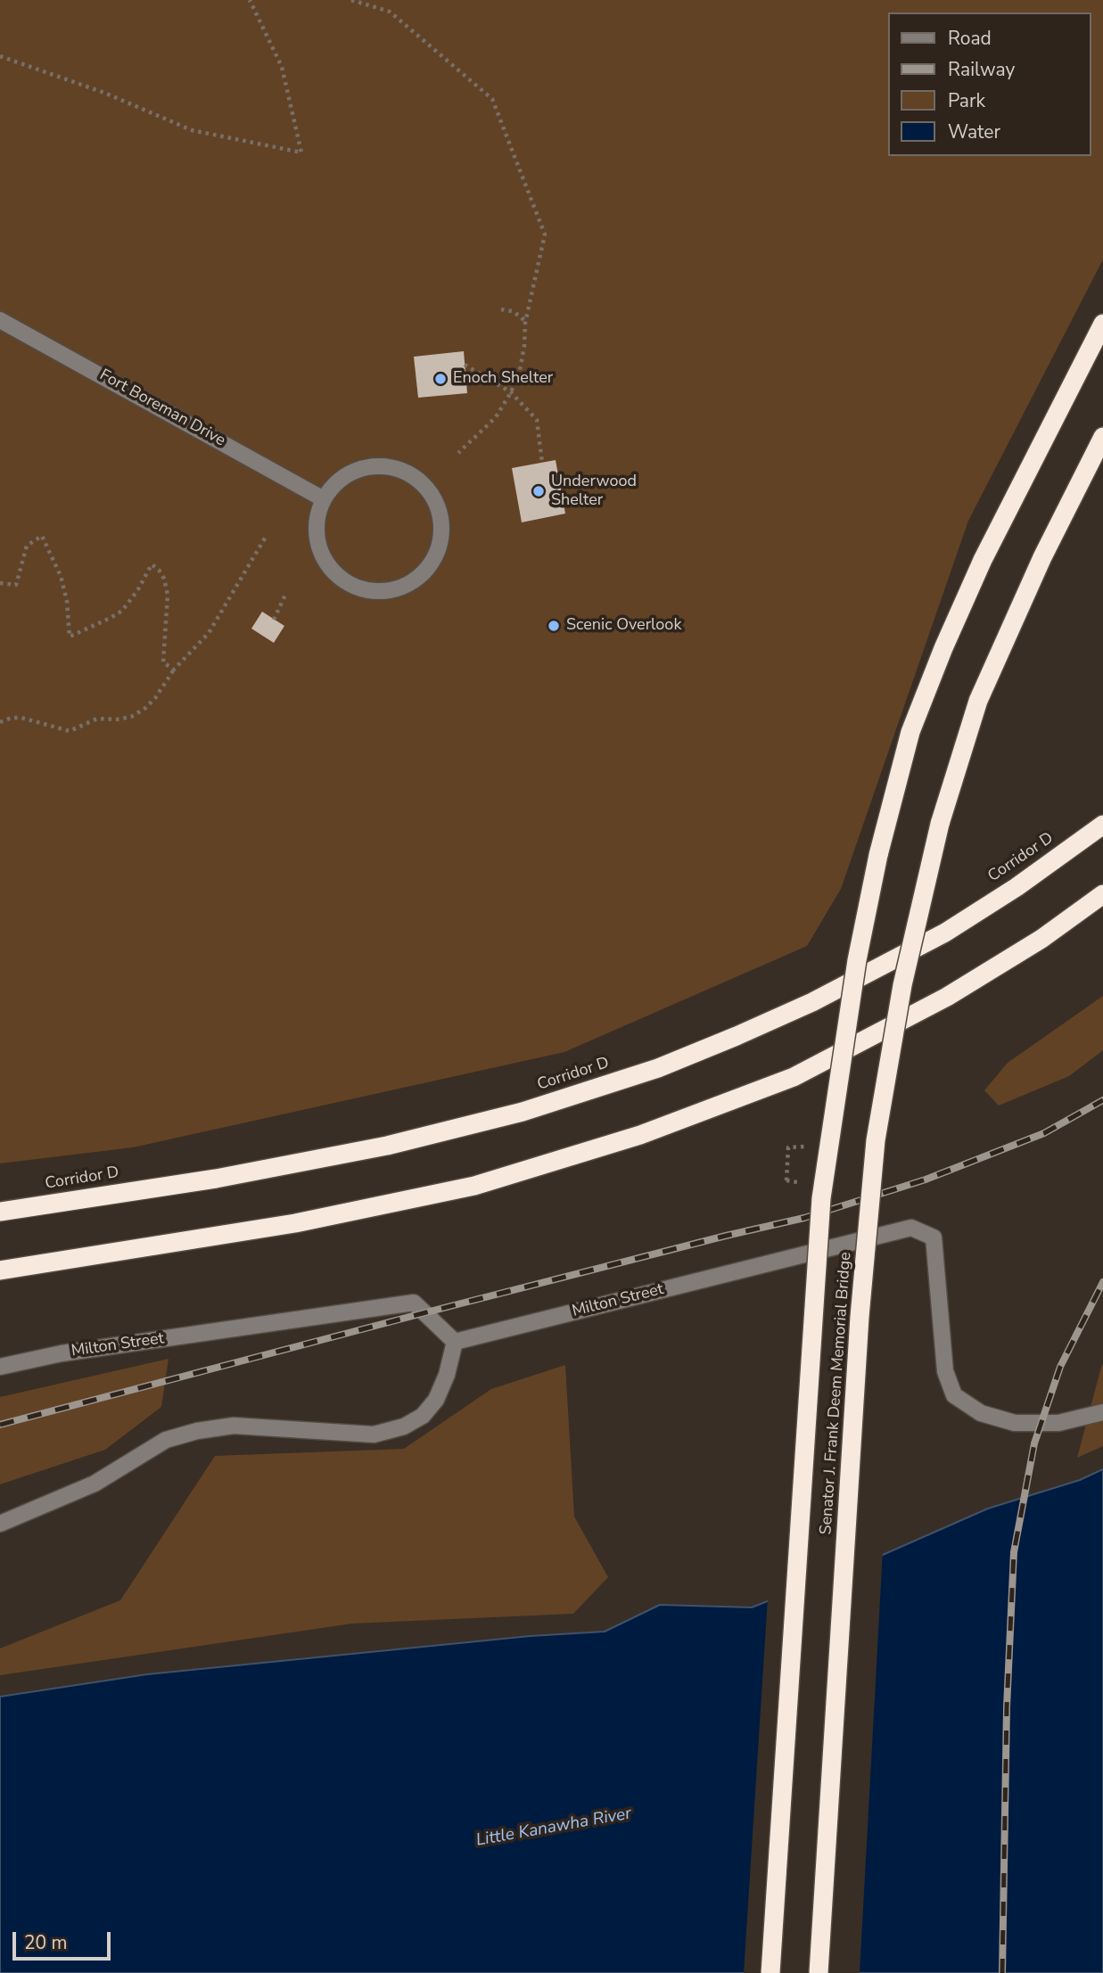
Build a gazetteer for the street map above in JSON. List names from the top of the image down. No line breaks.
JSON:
{"streets":{"highway":["Corridor D","Senator J. Frank Deem Memorial Bridge"],"street":["Fort Boreman Drive","Milton Street"]},"water":["Little Kanawha River"],"places":["Enoch Shelter","Underwood Shelter","Scenic Overlook"],"legend":["Road","Railway","Park","Water"],"scale_bar":"20 m"}
